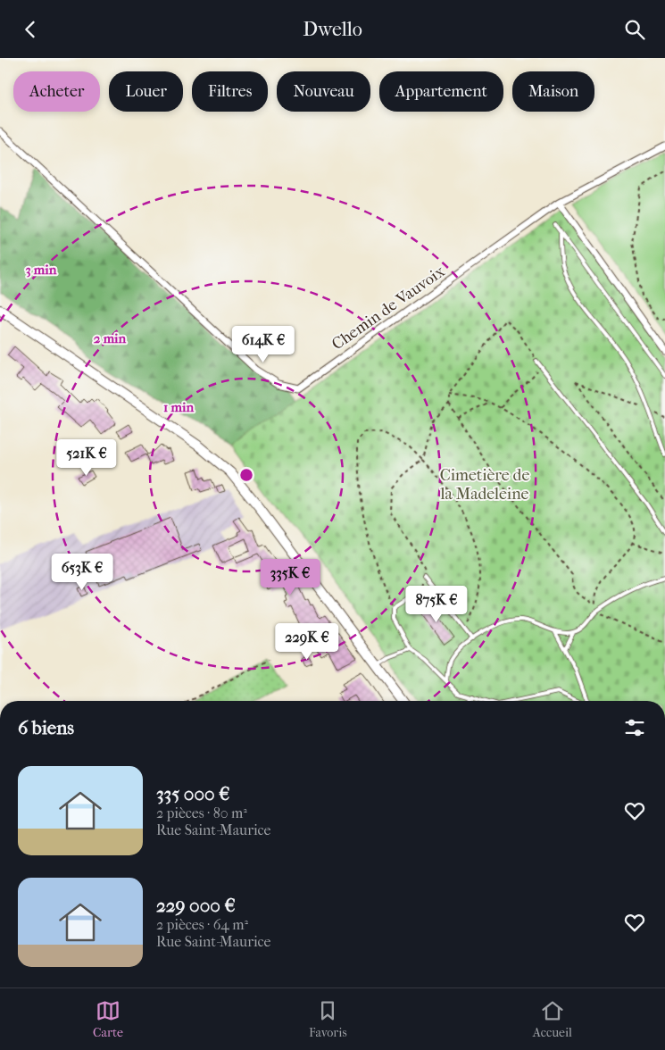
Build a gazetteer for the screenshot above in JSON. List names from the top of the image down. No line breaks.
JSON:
{"streets":{"street":["Chemin de Vauvoix"]},"parks":["Cimetière de la Madeleine"],"page":{"header":"Dwello","chip":["Acheter","Louer","Filtres","Nouveau","Appartement","Maison"],"price":["614K €","521K €","653K €","335K €","875K €","229K €"],"heading":"6 biens","list":[{"name":"335 000 €","note":"2 pièces · 80 m² · Rue Saint-Maurice"},{"name":"229 000 €","note":"2 pièces · 64 m² · Rue Saint-Maurice"}],"tabs":["Carte","Favoris","Accueil"]},"rings":["3 min","2 min","1 min"]}
